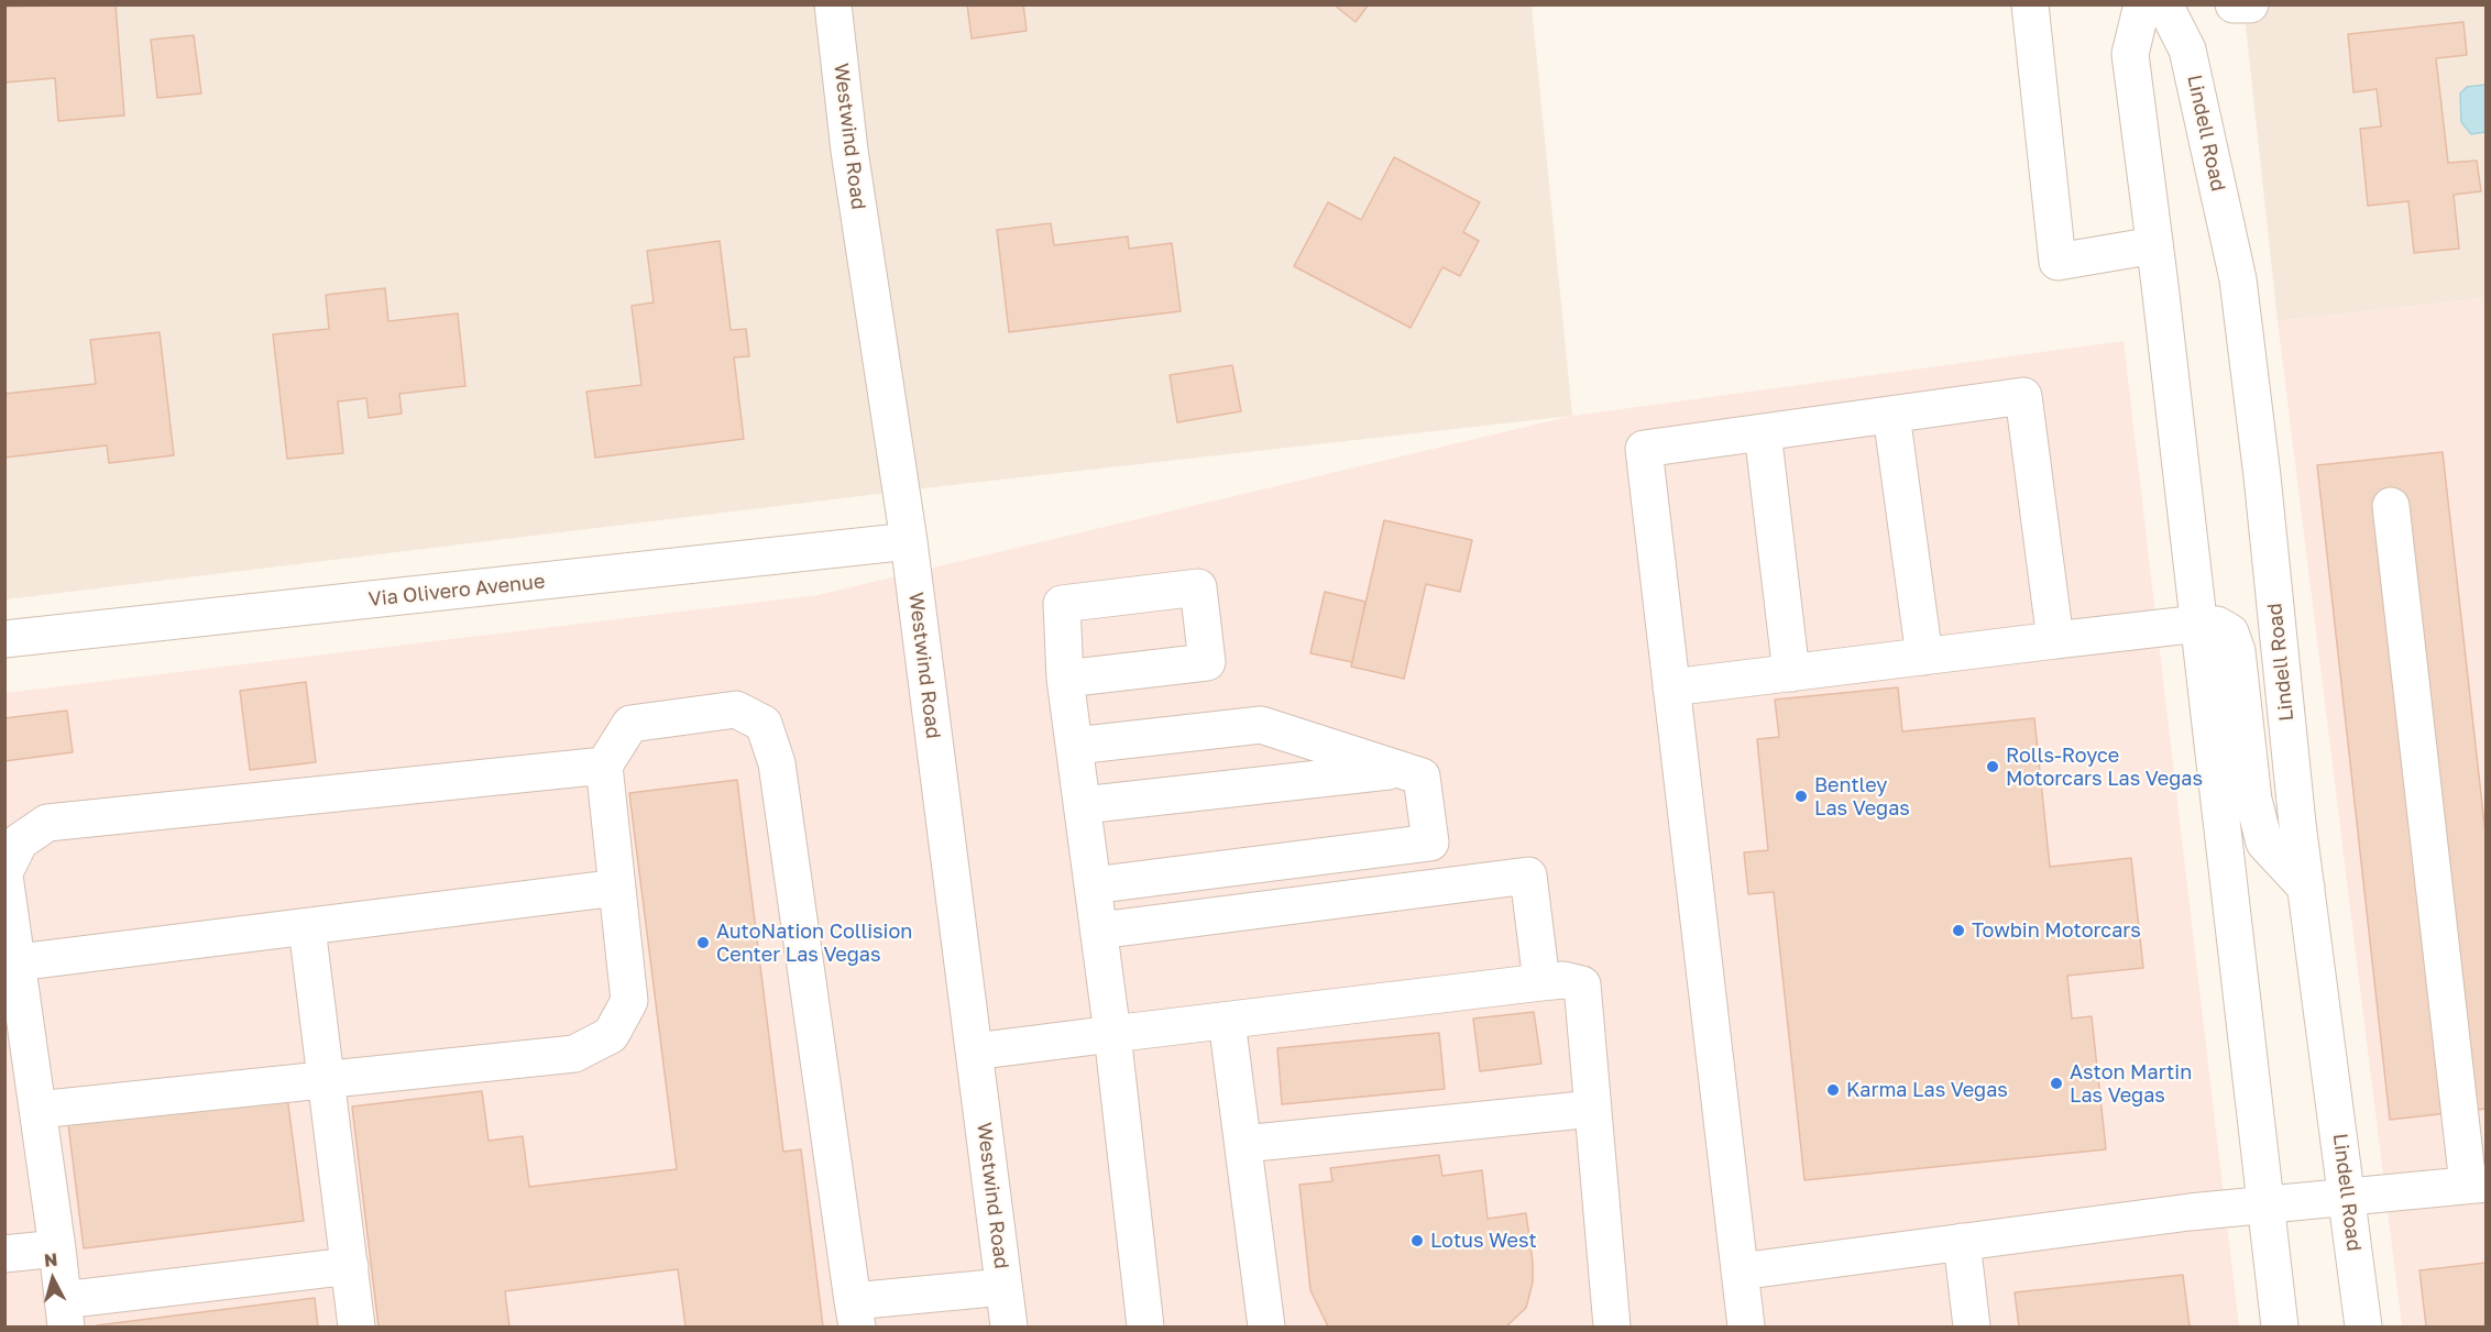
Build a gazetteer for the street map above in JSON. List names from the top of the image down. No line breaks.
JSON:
{"streets":{"street":["Lindell Road","Westwind Road","Via Olivero Avenue"]},"crossings":[["Westwind Road","Via Olivero Avenue"]],"places":["Rolls-Royce Motorcars Las Vegas","Bentley Las Vegas","Towbin Motorcars","AutoNation Collision Center Las Vegas","Aston Martin Las Vegas","Karma Las Vegas","Lotus West"],"north":"top"}
